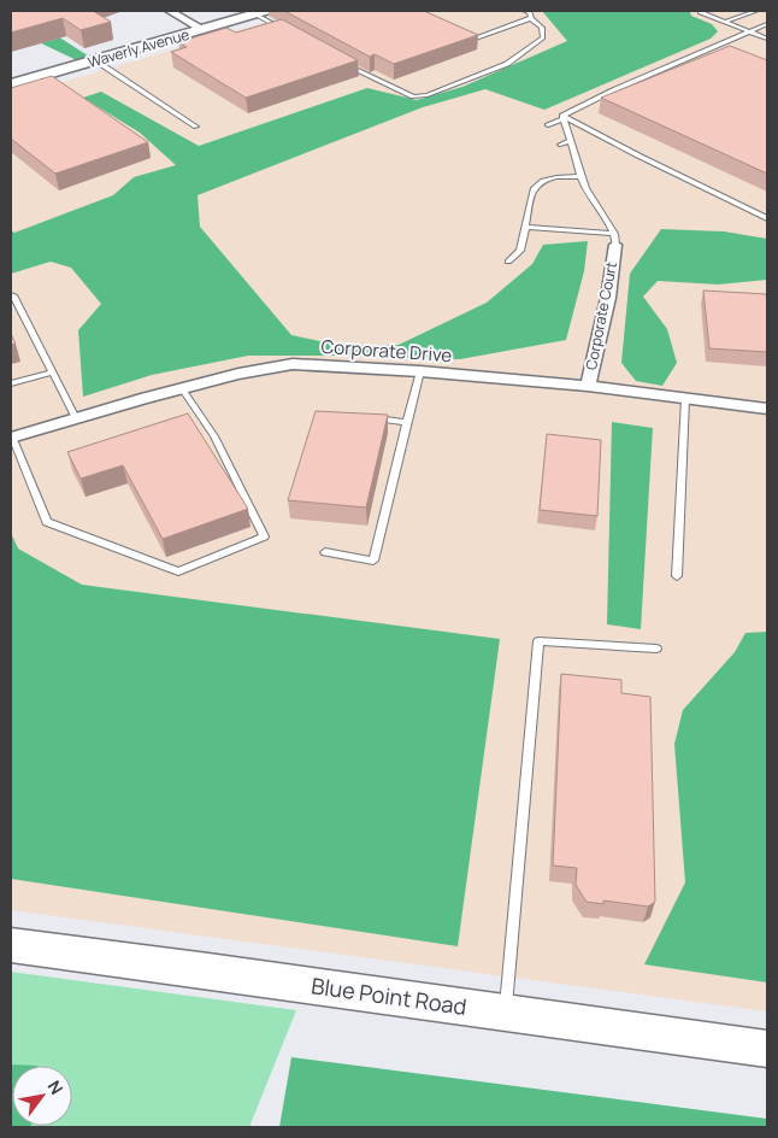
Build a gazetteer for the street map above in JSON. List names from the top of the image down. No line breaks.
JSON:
{"streets":{"street":["Waverly Avenue","Corporate Court","Corporate Drive","Blue Point Road"]},"crossings":[["Corporate Court","Corporate Drive"]],"north":"top right"}
